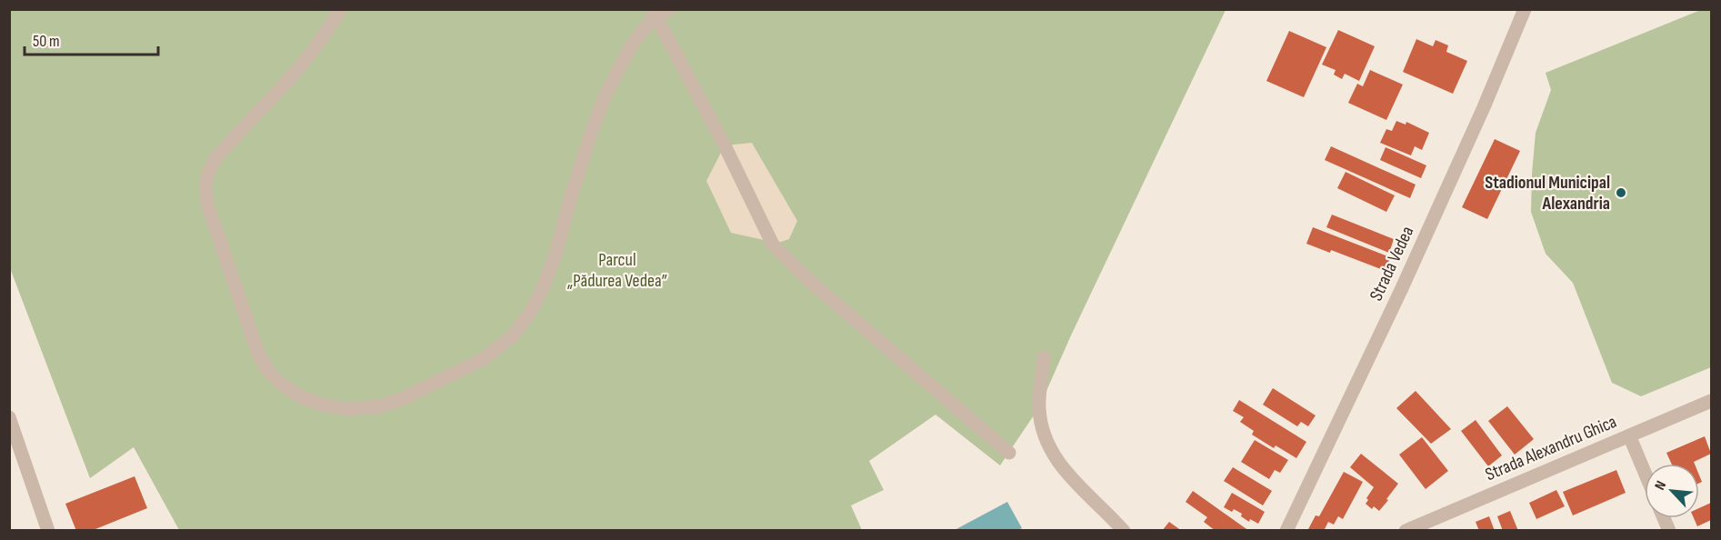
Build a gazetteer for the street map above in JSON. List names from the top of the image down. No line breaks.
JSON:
{"streets":{"street":["Strada Vedea","Strada Alexandru Ghica"]},"parks":["Parcul „Pădurea Vedea”"],"places":["Stadionul Municipal Alexandria"],"scale_bar":"50 m","north":"top left"}
